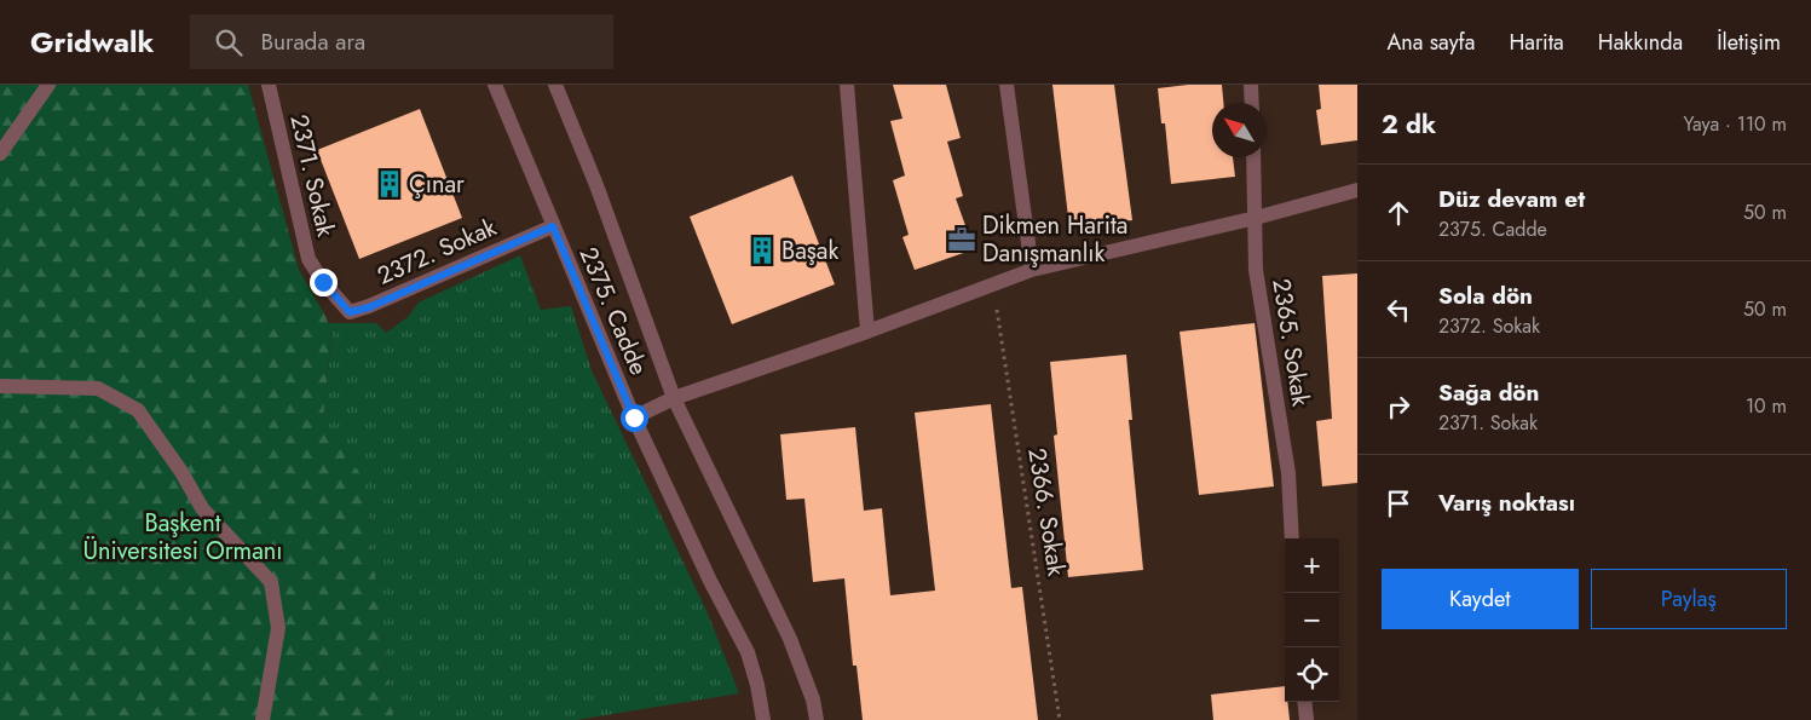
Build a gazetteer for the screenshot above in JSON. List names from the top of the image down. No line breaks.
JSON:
{"streets":{"street":["2371. Sokak","2372. Sokak","2375. Cadde","2365. Sokak"],"path":["2366. Sokak"]},"crossings":[["2371. Sokak","2372. Sokak"],["2372. Sokak","2375. Cadde"]],"parks":["Başkent Üniversitesi Ormanı"],"places":{"building":["Çınar","Başak"],"office":["Dikmen Harita Danışmanlık"]},"north":"top left","page":{"header":"Gridwalk","search":"Burada ara","nav":["Ana sayfa","Harita","Hakkında","İletişim"],"heading":["2 dk","Yaya · 110 m"],"list":[["Düz devam et","2375. Cadde","50 m"],["Sola dön","2372. Sokak","50 m"],["Sağa dön","2371. Sokak","10 m"],"Varış noktası"],"map_buttons":["+","−"],"buttons":["Kaydet","Paylaş"]}}
